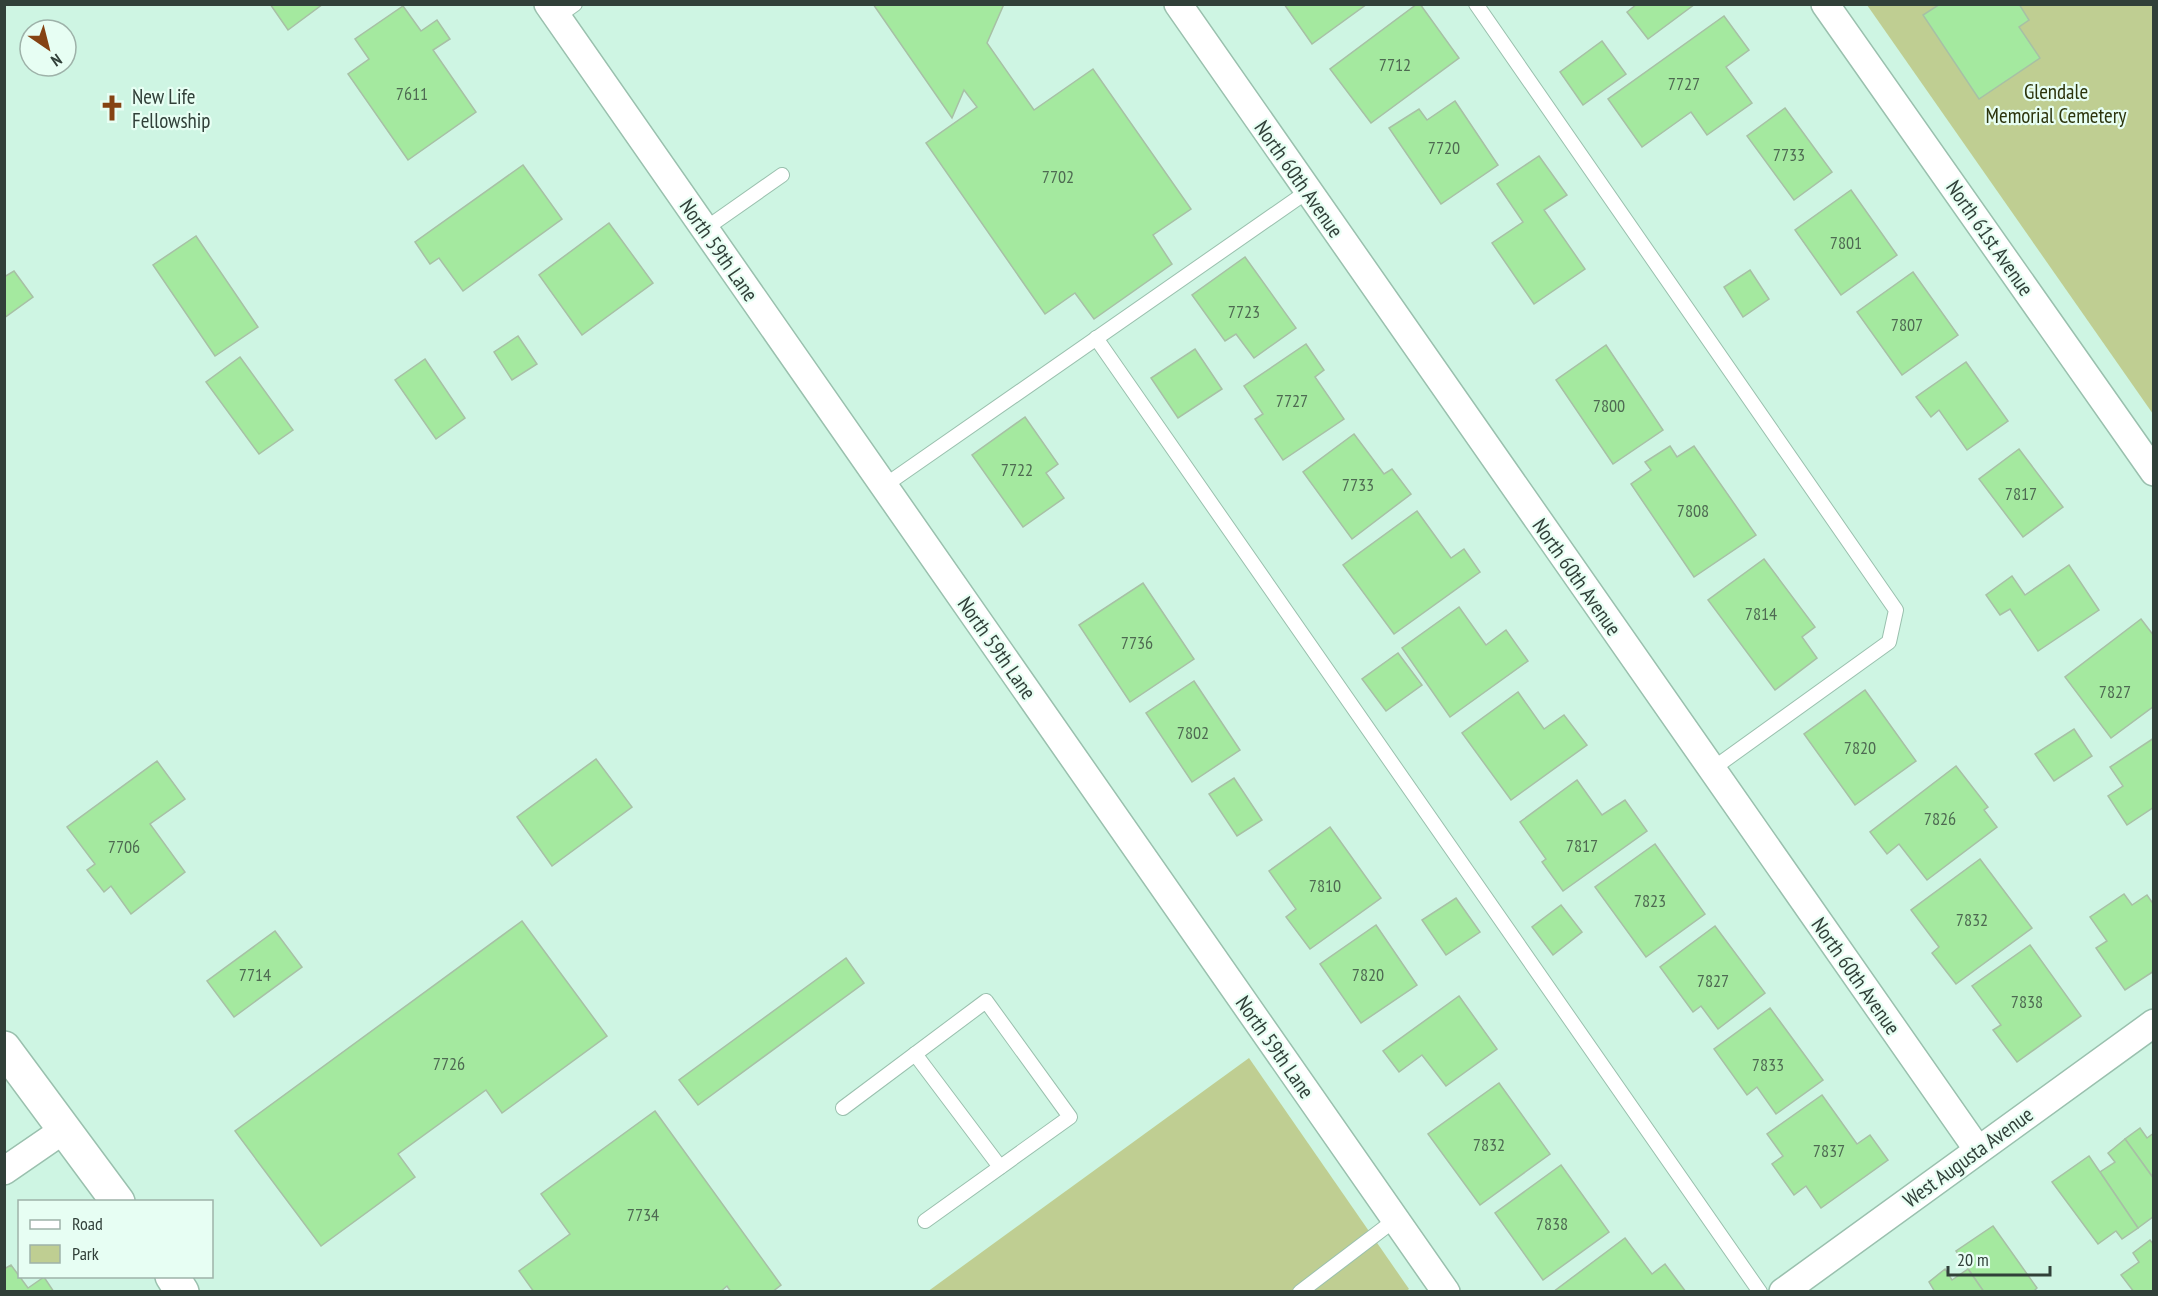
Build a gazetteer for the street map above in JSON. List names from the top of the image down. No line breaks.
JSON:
{"streets":{"street":["North 60th Avenue","North 61st Avenue","North 59th Lane","West Augusta Avenue"]},"crossings":[["North 60th Avenue","West Augusta Avenue"]],"parks":["Glendale Memorial Cemetery"],"places":{"church":["New Life Fellowship"]},"house_numbers":["7712","7727","7611","7720","7733","7702","7801","7723","7807","7727","7800","7722","7733","7817","7808","7814","7736","7827","7802","7820","7826","7817","7706","7810","7823","7832","7714","7820","7827","7838","7726","7833","7832","7837","7734","7838"],"legend":["Road","Park"],"scale_bar":"20 m","north":"bottom right"}
